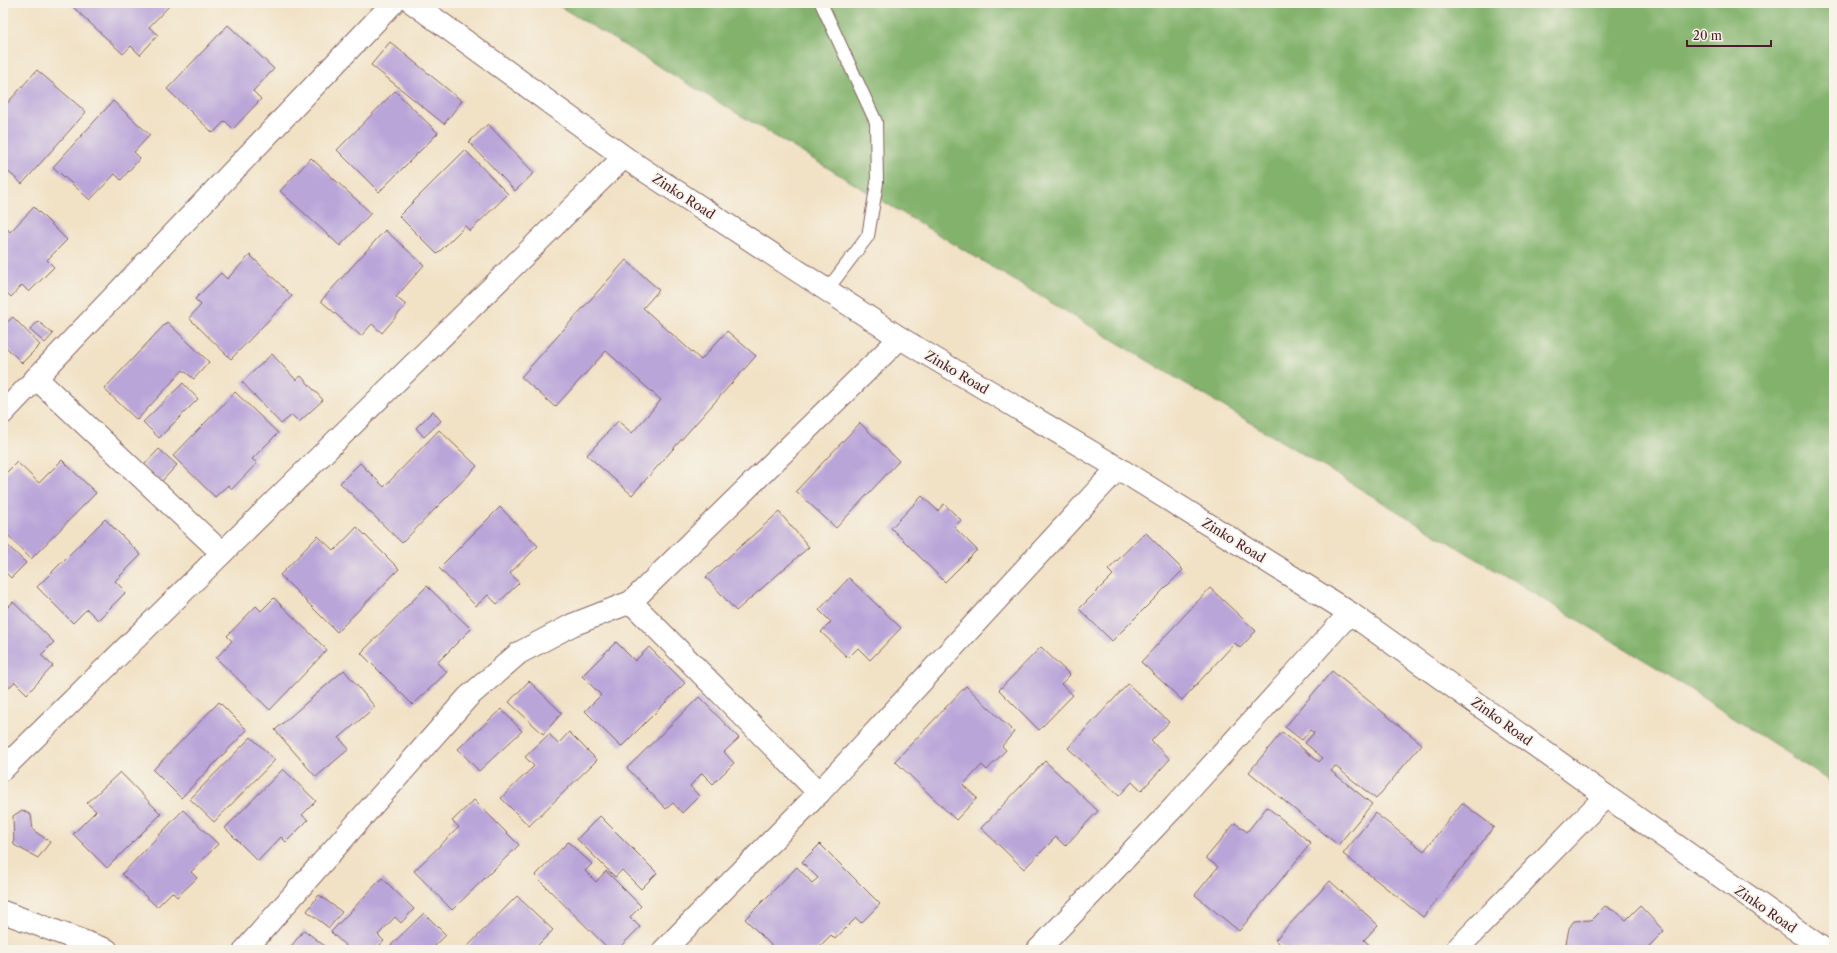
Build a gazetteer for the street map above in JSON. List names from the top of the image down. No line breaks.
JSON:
{"streets":{"street":["Zinko Road"]},"scale_bar":"20 m"}
